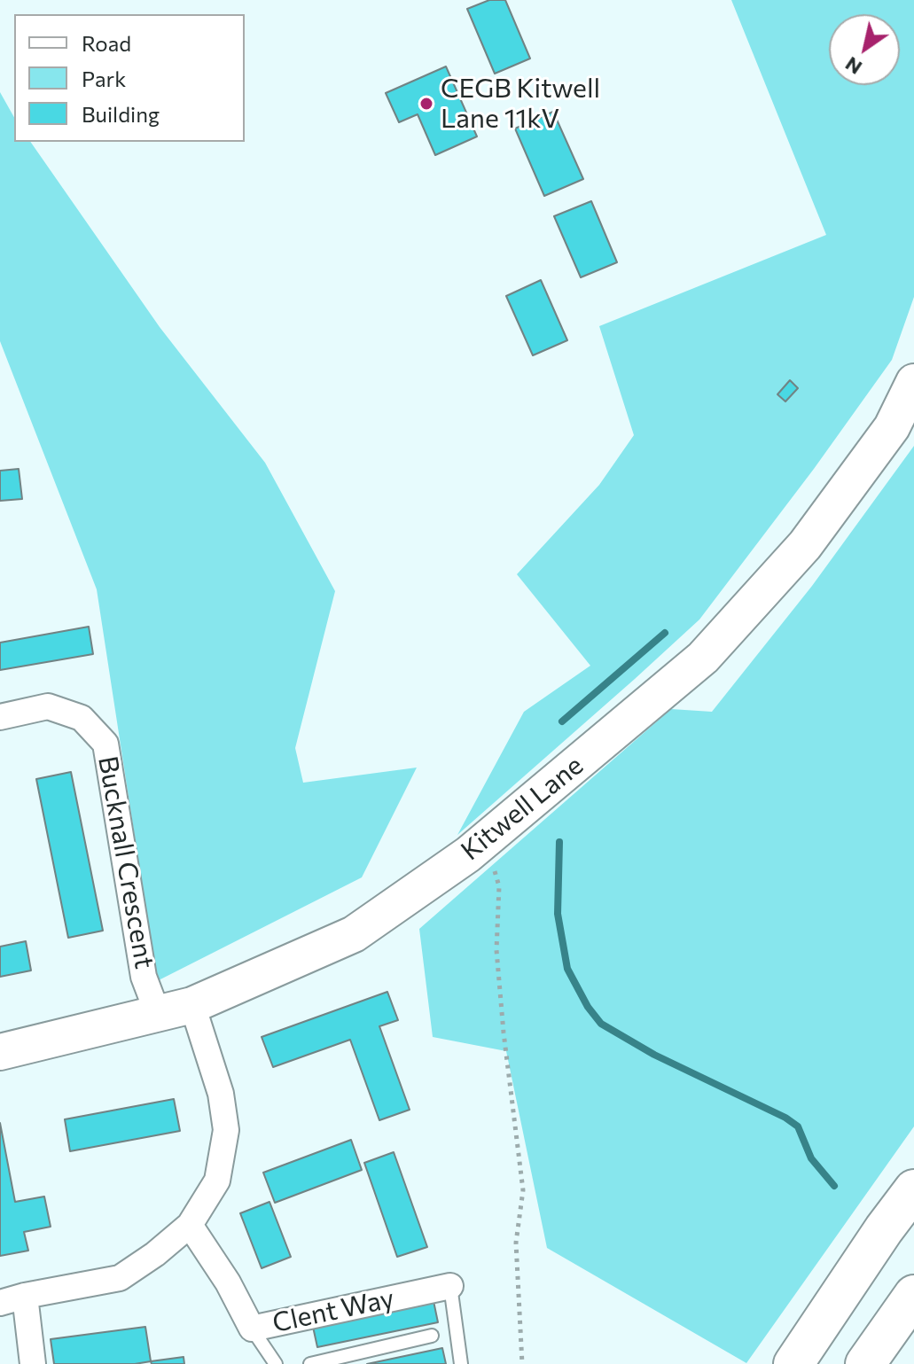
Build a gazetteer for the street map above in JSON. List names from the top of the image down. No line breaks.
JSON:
{"streets":{"street":["Kitwell Lane","Bucknall Crescent","Clent Way"]},"crossings":[["Kitwell Lane","Bucknall Crescent"]],"places":["CEGB Kitwell Lane 11kV"],"legend":["Road","Park","Building"],"north":"bottom left"}
